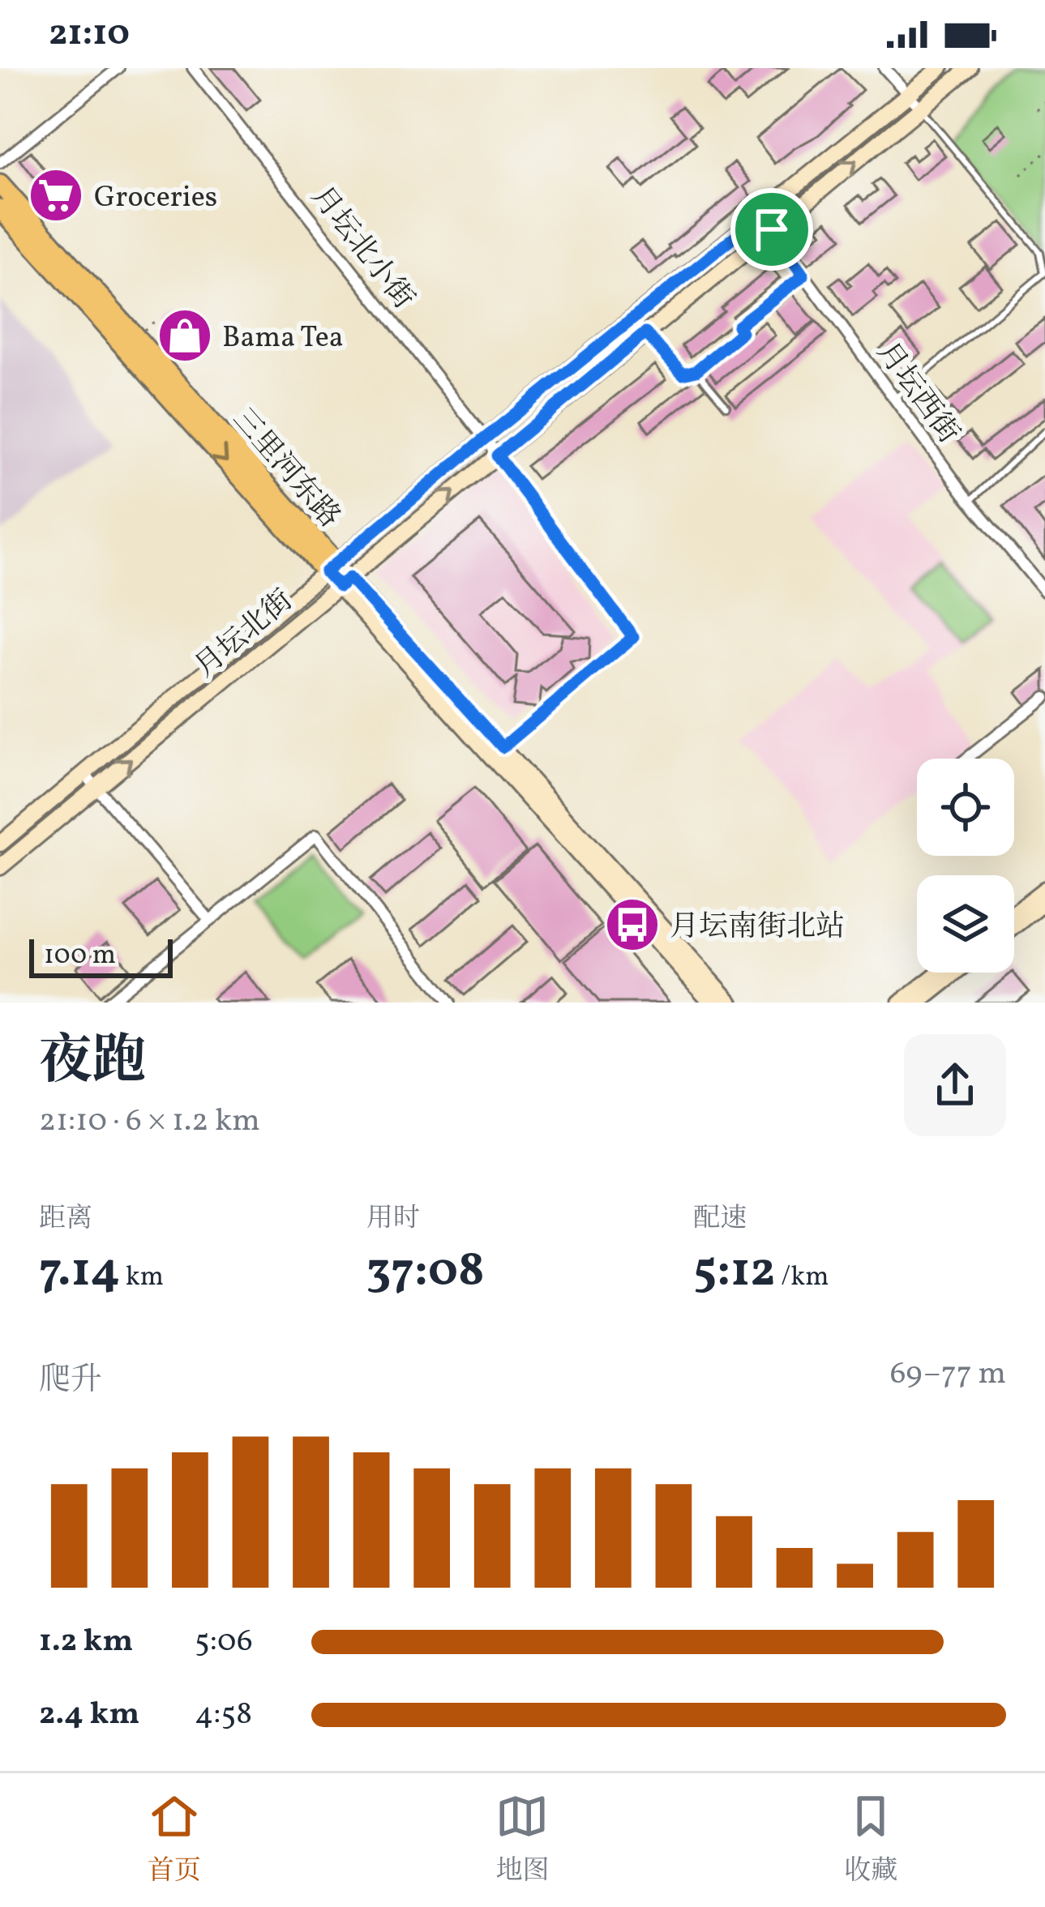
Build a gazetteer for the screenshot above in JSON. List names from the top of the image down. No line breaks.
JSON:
{"streets":{"main road":["三里河东路","月坛北街"],"street":["月坛北小街","月坛西街"]},"crossings":[["月坛北小街","三里河东路"],["月坛北小街","月坛北街"],["月坛西街","月坛北街"],["三里河东路","月坛北街"]],"places":{"supermarket":["Groceries"],"shop":["Bama Tea"],"bus stop":["月坛南街北站"]},"scale_bar":"100 m","page":{"status":"21:10","scale":"100 m","heading":["夜跑","21:10 · 6 × 1.2 km"],"stats":[["距离","7.14 km"],["用时","37:08"],["配速","5:12 /km"]],"chart":["爬升","69–77 m"],"list":[{"name":"1.2 km","note":"5:06"},{"name":"2.4 km","note":"4:58"}],"tabs":["首页","地图","收藏"]}}
